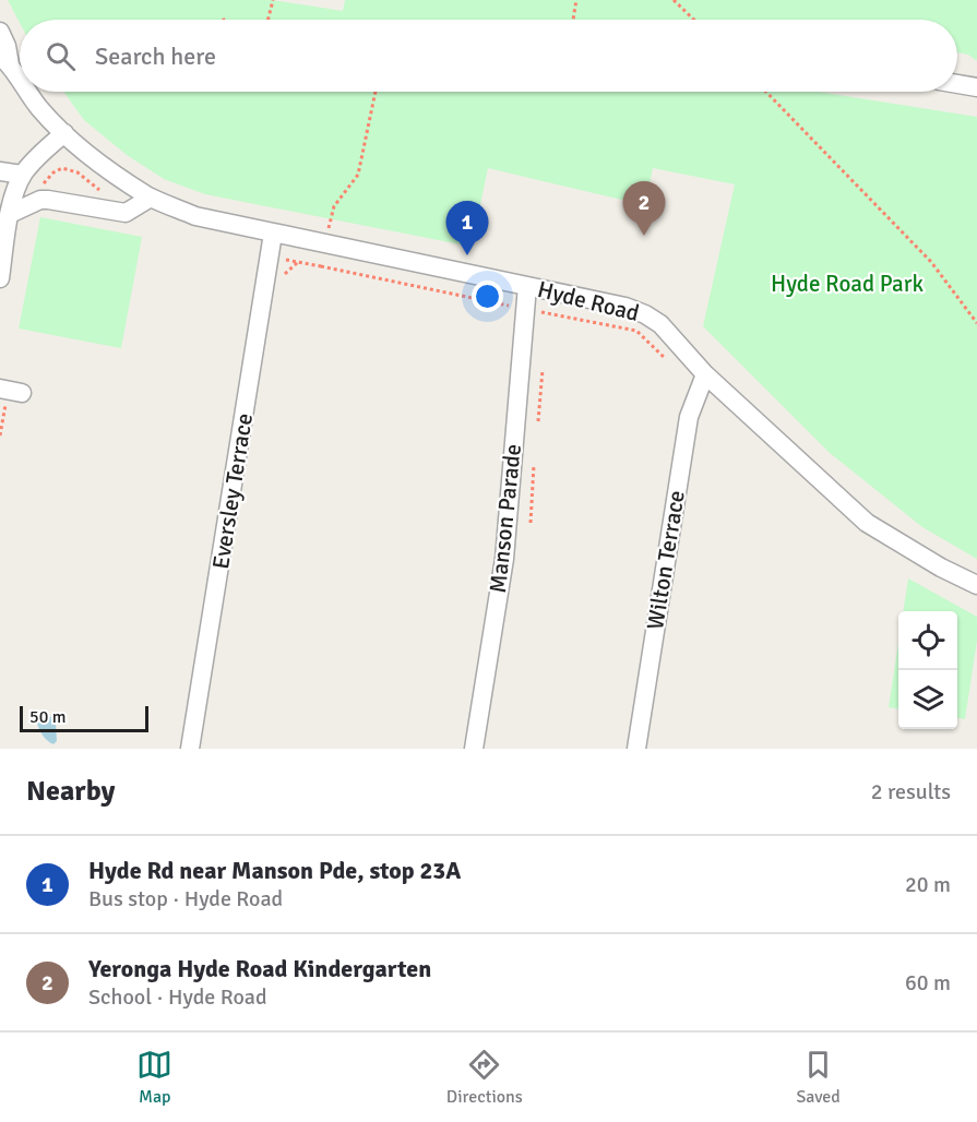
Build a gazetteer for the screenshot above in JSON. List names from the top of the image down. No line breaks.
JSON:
{"streets":{"street":["Hyde Road","Eversley Terrace","Manson Parade","Wilton Terrace"]},"crossings":[["Hyde Road","Eversley Terrace"],["Hyde Road","Manson Parade"],["Hyde Road","Wilton Terrace"]],"parks":["Hyde Road Park"],"scale_bar":"50 m","page":{"search":"Search here","pins":["2","1"],"scale":"50 m","heading":["Nearby","2 results"],"list":[{"mark":"1","name":"Hyde Rd near Manson Pde, stop 23A","note":"Bus stop · Hyde Road","value":"20 m"},{"mark":"2","name":"Yeronga Hyde Road Kindergarten","note":"School · Hyde Road","value":"60 m"}],"nav":["Map","Directions","Saved"]}}
